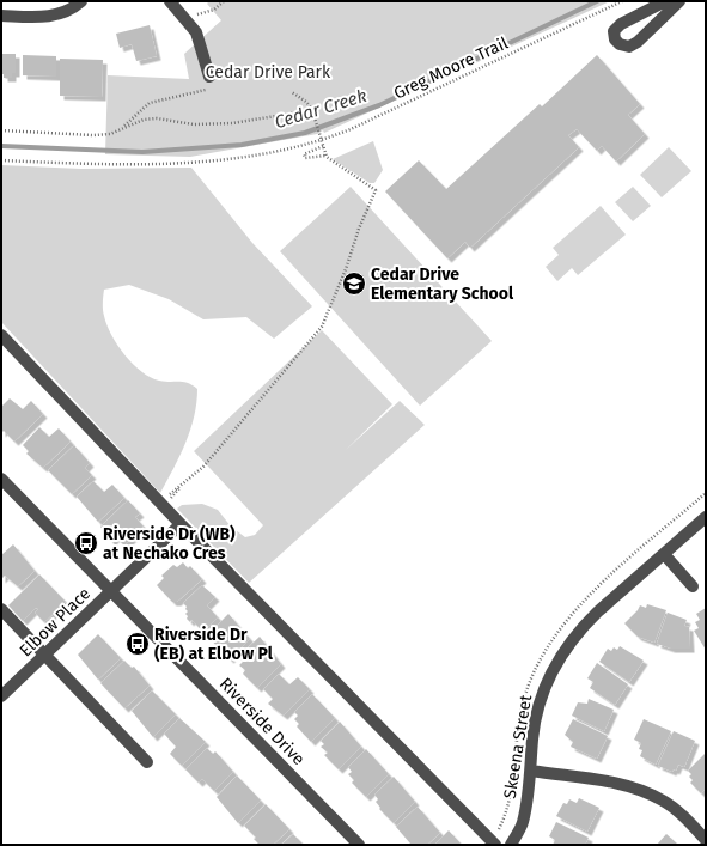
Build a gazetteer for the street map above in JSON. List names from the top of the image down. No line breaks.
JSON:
{"streets":{"street":["Elbow Place","Riverside Drive","Skeena Street"],"path":["Greg Moore Trail"]},"crossings":[["Elbow Place","Riverside Drive"]],"water":["Cedar Creek"],"parks":["Cedar Drive Park"],"places":{"school or university":["Cedar Drive Elementary School"],"bus stop":["Riverside Dr (WB) at Nechako Cres","Riverside Dr (EB) at Elbow Pl"]}}
